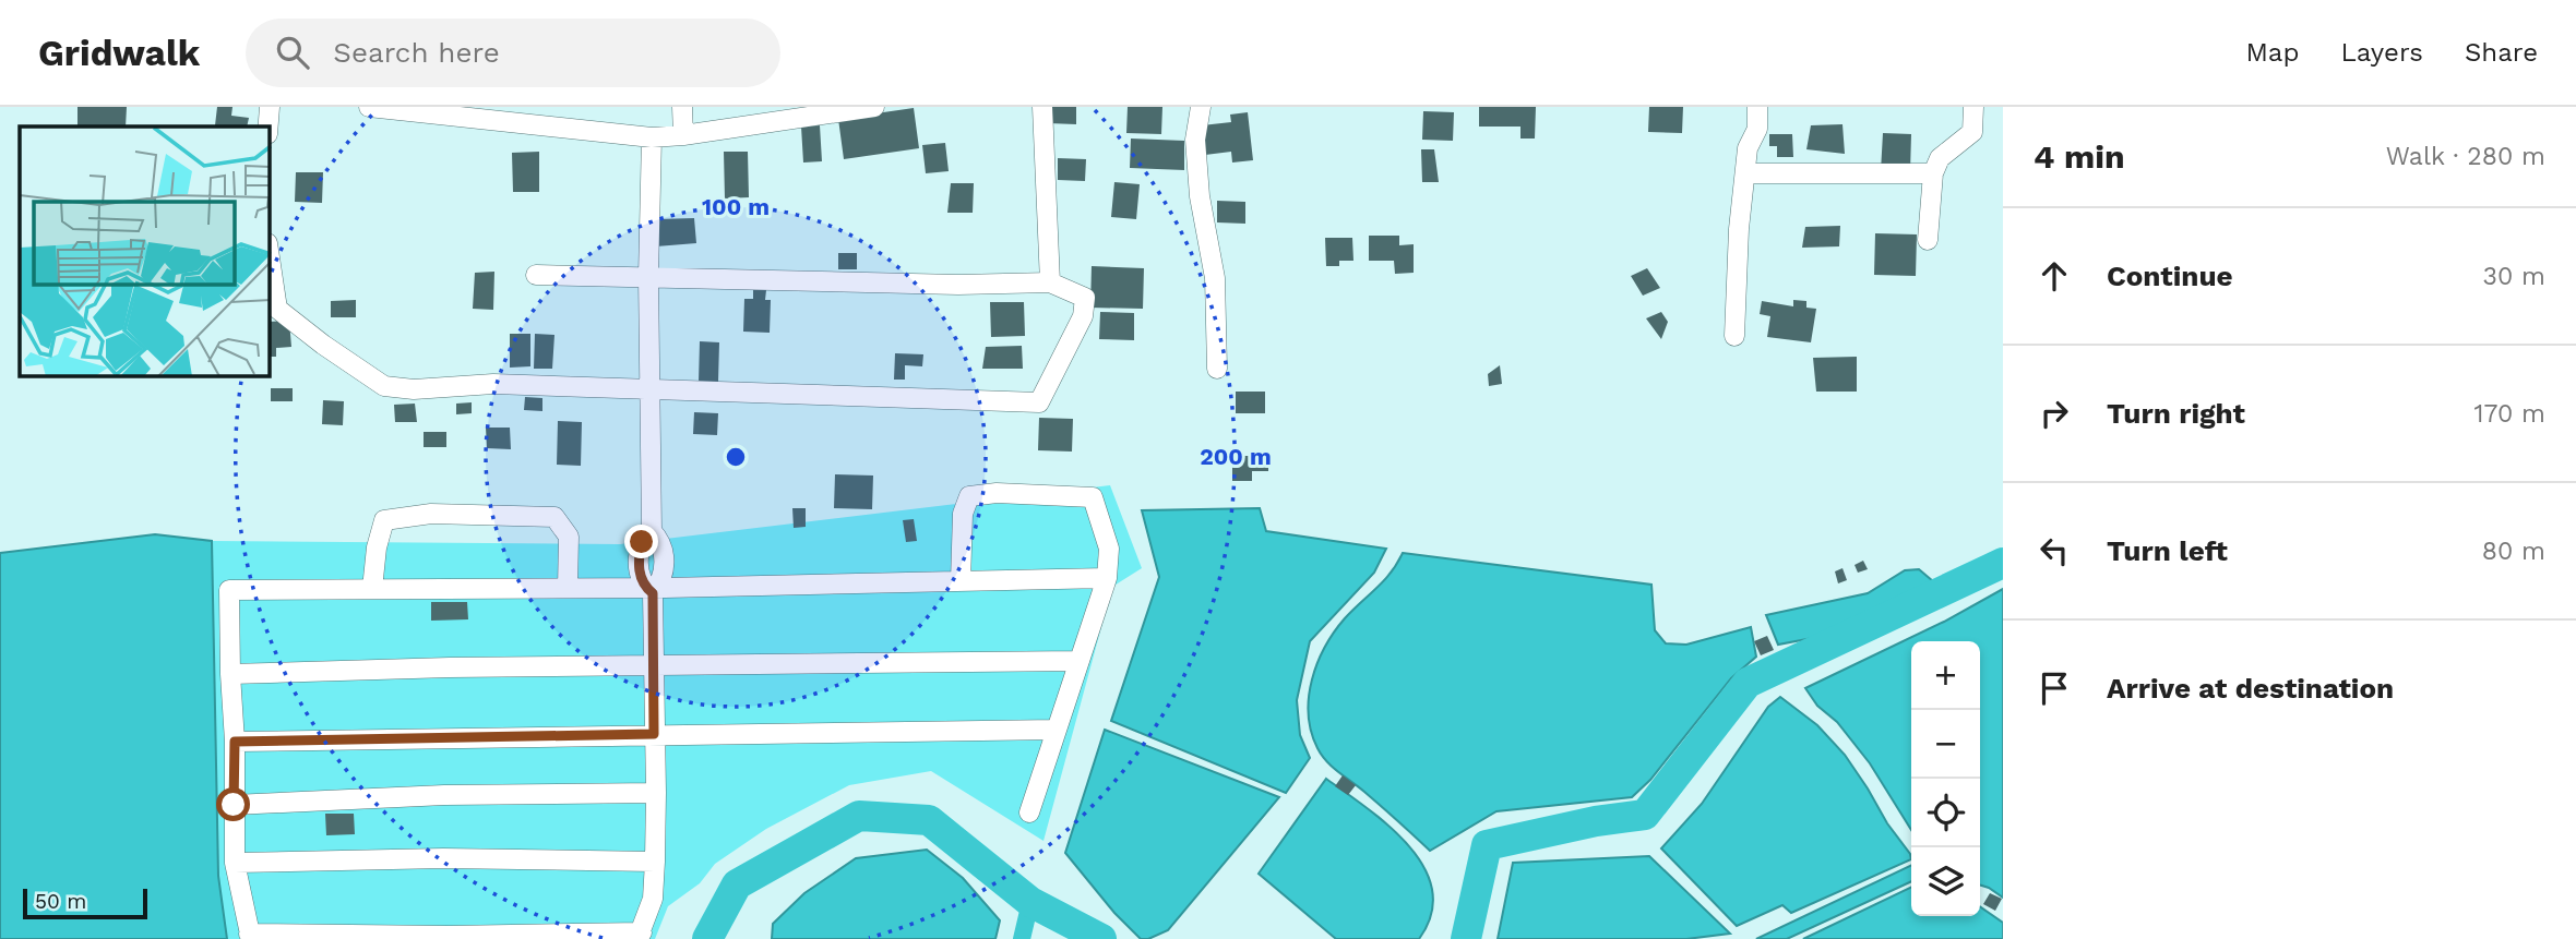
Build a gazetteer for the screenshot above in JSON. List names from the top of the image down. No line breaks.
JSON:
{"scale_bar":"50 m","page":{"header":"Gridwalk","search":"Search here","nav":["Map","Layers","Share"],"heading":["4 min","Walk · 280 m"],"list":[["Continue","30 m"],["Turn right","170 m"],["Turn left","80 m"],"Arrive at destination"],"map_buttons":["+","−"],"scale":"50 m"},"rings":["100 m","200 m"]}
